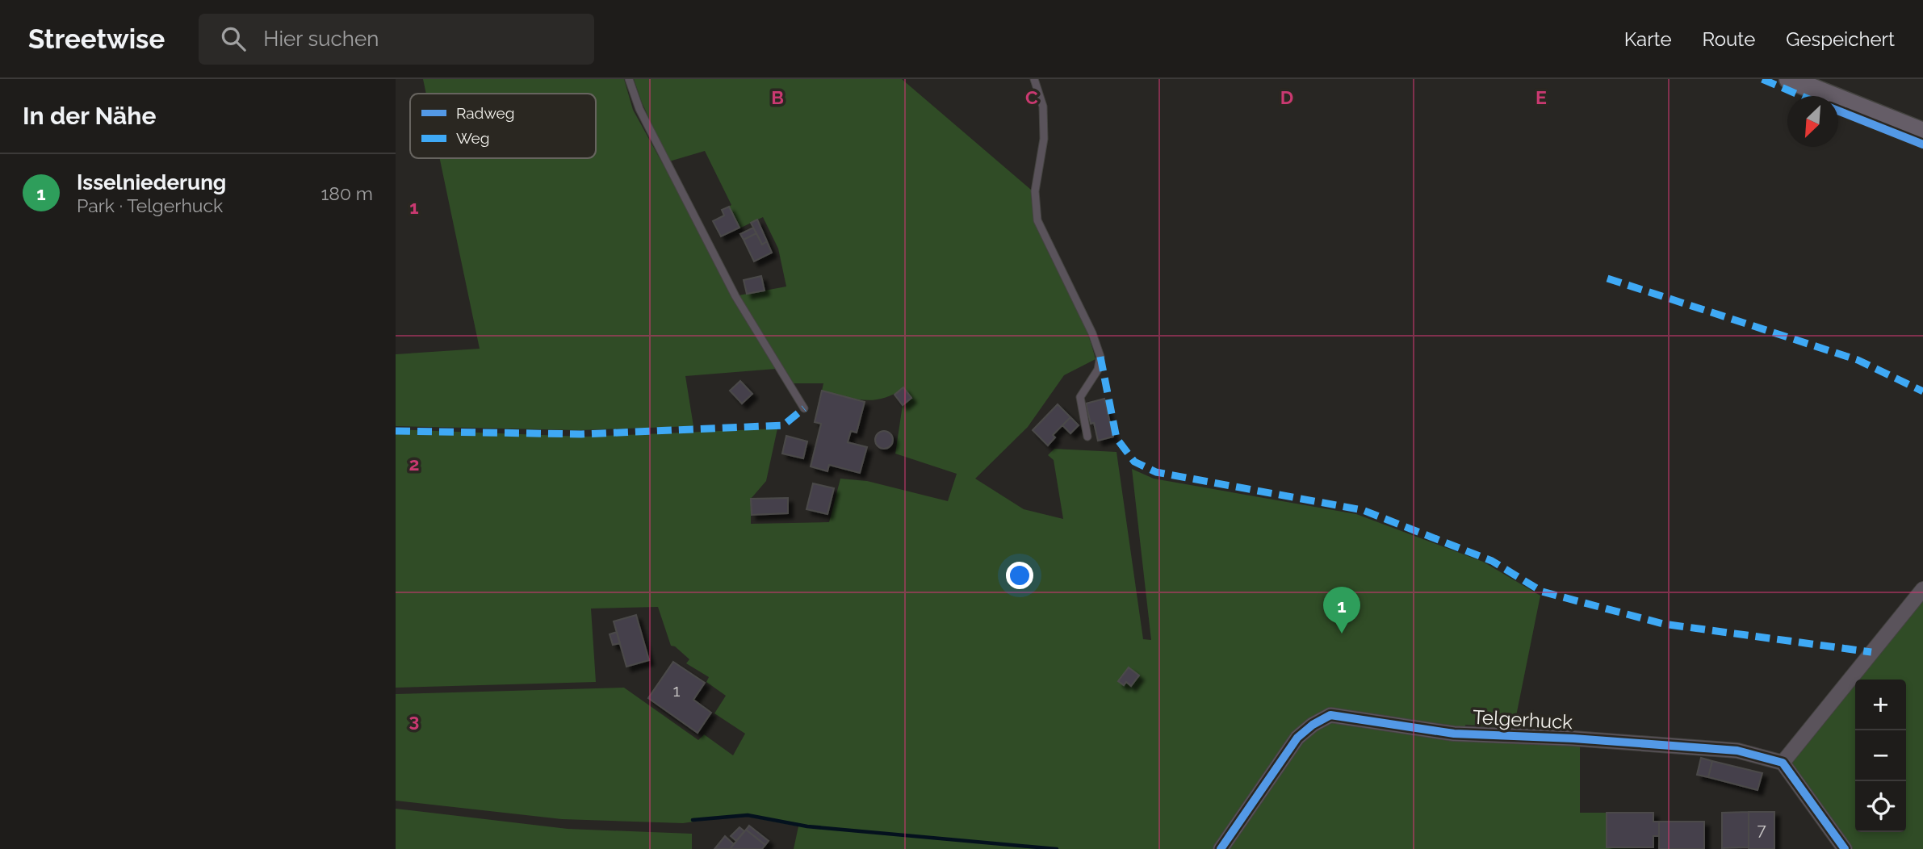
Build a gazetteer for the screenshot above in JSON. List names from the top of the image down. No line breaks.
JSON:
{"streets":{"street":["Telgerhuck"]},"house_numbers":["1","7"],"legend":["Radweg","Weg"],"north":"bottom left","page":{"header":"Streetwise","search":"Hier suchen","nav":["Karte","Route","Gespeichert"],"heading":"In der Nähe","list":[{"mark":"1","name":"Isselniederung","note":"Park · Telgerhuck","value":"180 m"}],"pins":"1","map_buttons":["+","−"]},"grid":{"columns":["B","C","D","E"],"rows":["1","2","3"]}}
